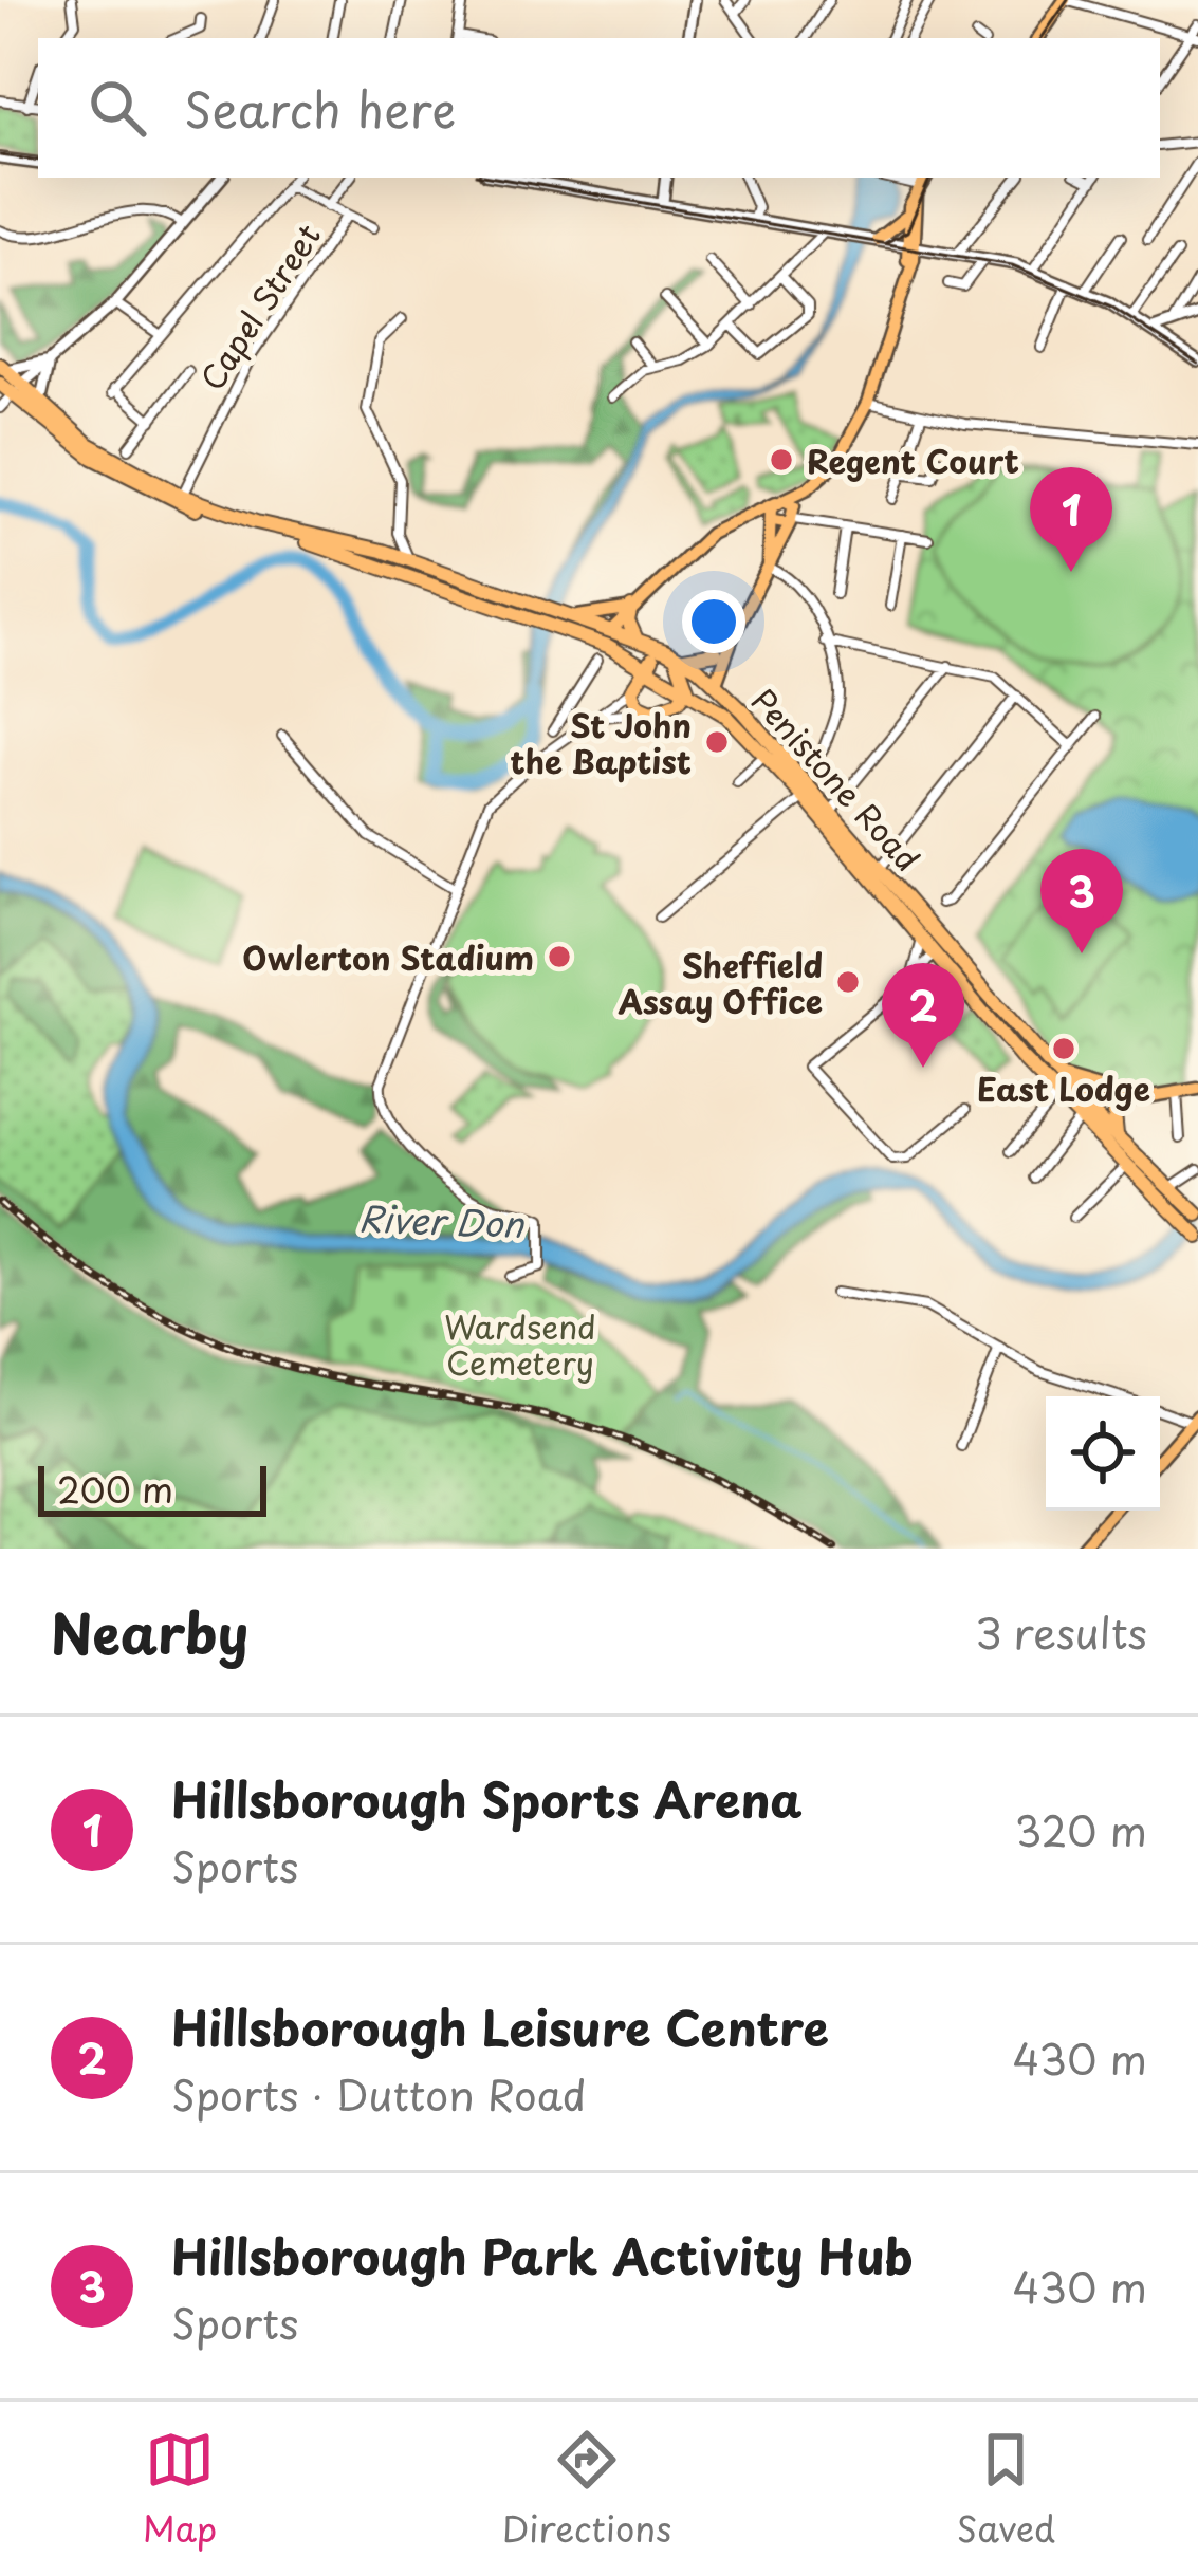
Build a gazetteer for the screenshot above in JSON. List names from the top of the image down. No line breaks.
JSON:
{"streets":{"highway":["Penistone Road"],"street":["Capel Street"]},"water":["River Don"],"parks":["Wardsend Cemetery"],"places":["Regent Court","St John the Baptist","Owlerton Stadium","Sheffield Assay Office","East Lodge"],"scale_bar":"200 m","page":{"search":"Search here","pins":["1","3","2"],"scale":"200 m","heading":["Nearby","3 results"],"list":[{"mark":"1","name":"Hillsborough Sports Arena","note":"Sports","value":"320 m"},{"mark":"2","name":"Hillsborough Leisure Centre","note":"Sports · Dutton Road","value":"430 m"},{"mark":"3","name":"Hillsborough Park Activity Hub","note":"Sports","value":"430 m"}],"nav":["Map","Directions","Saved"]}}
